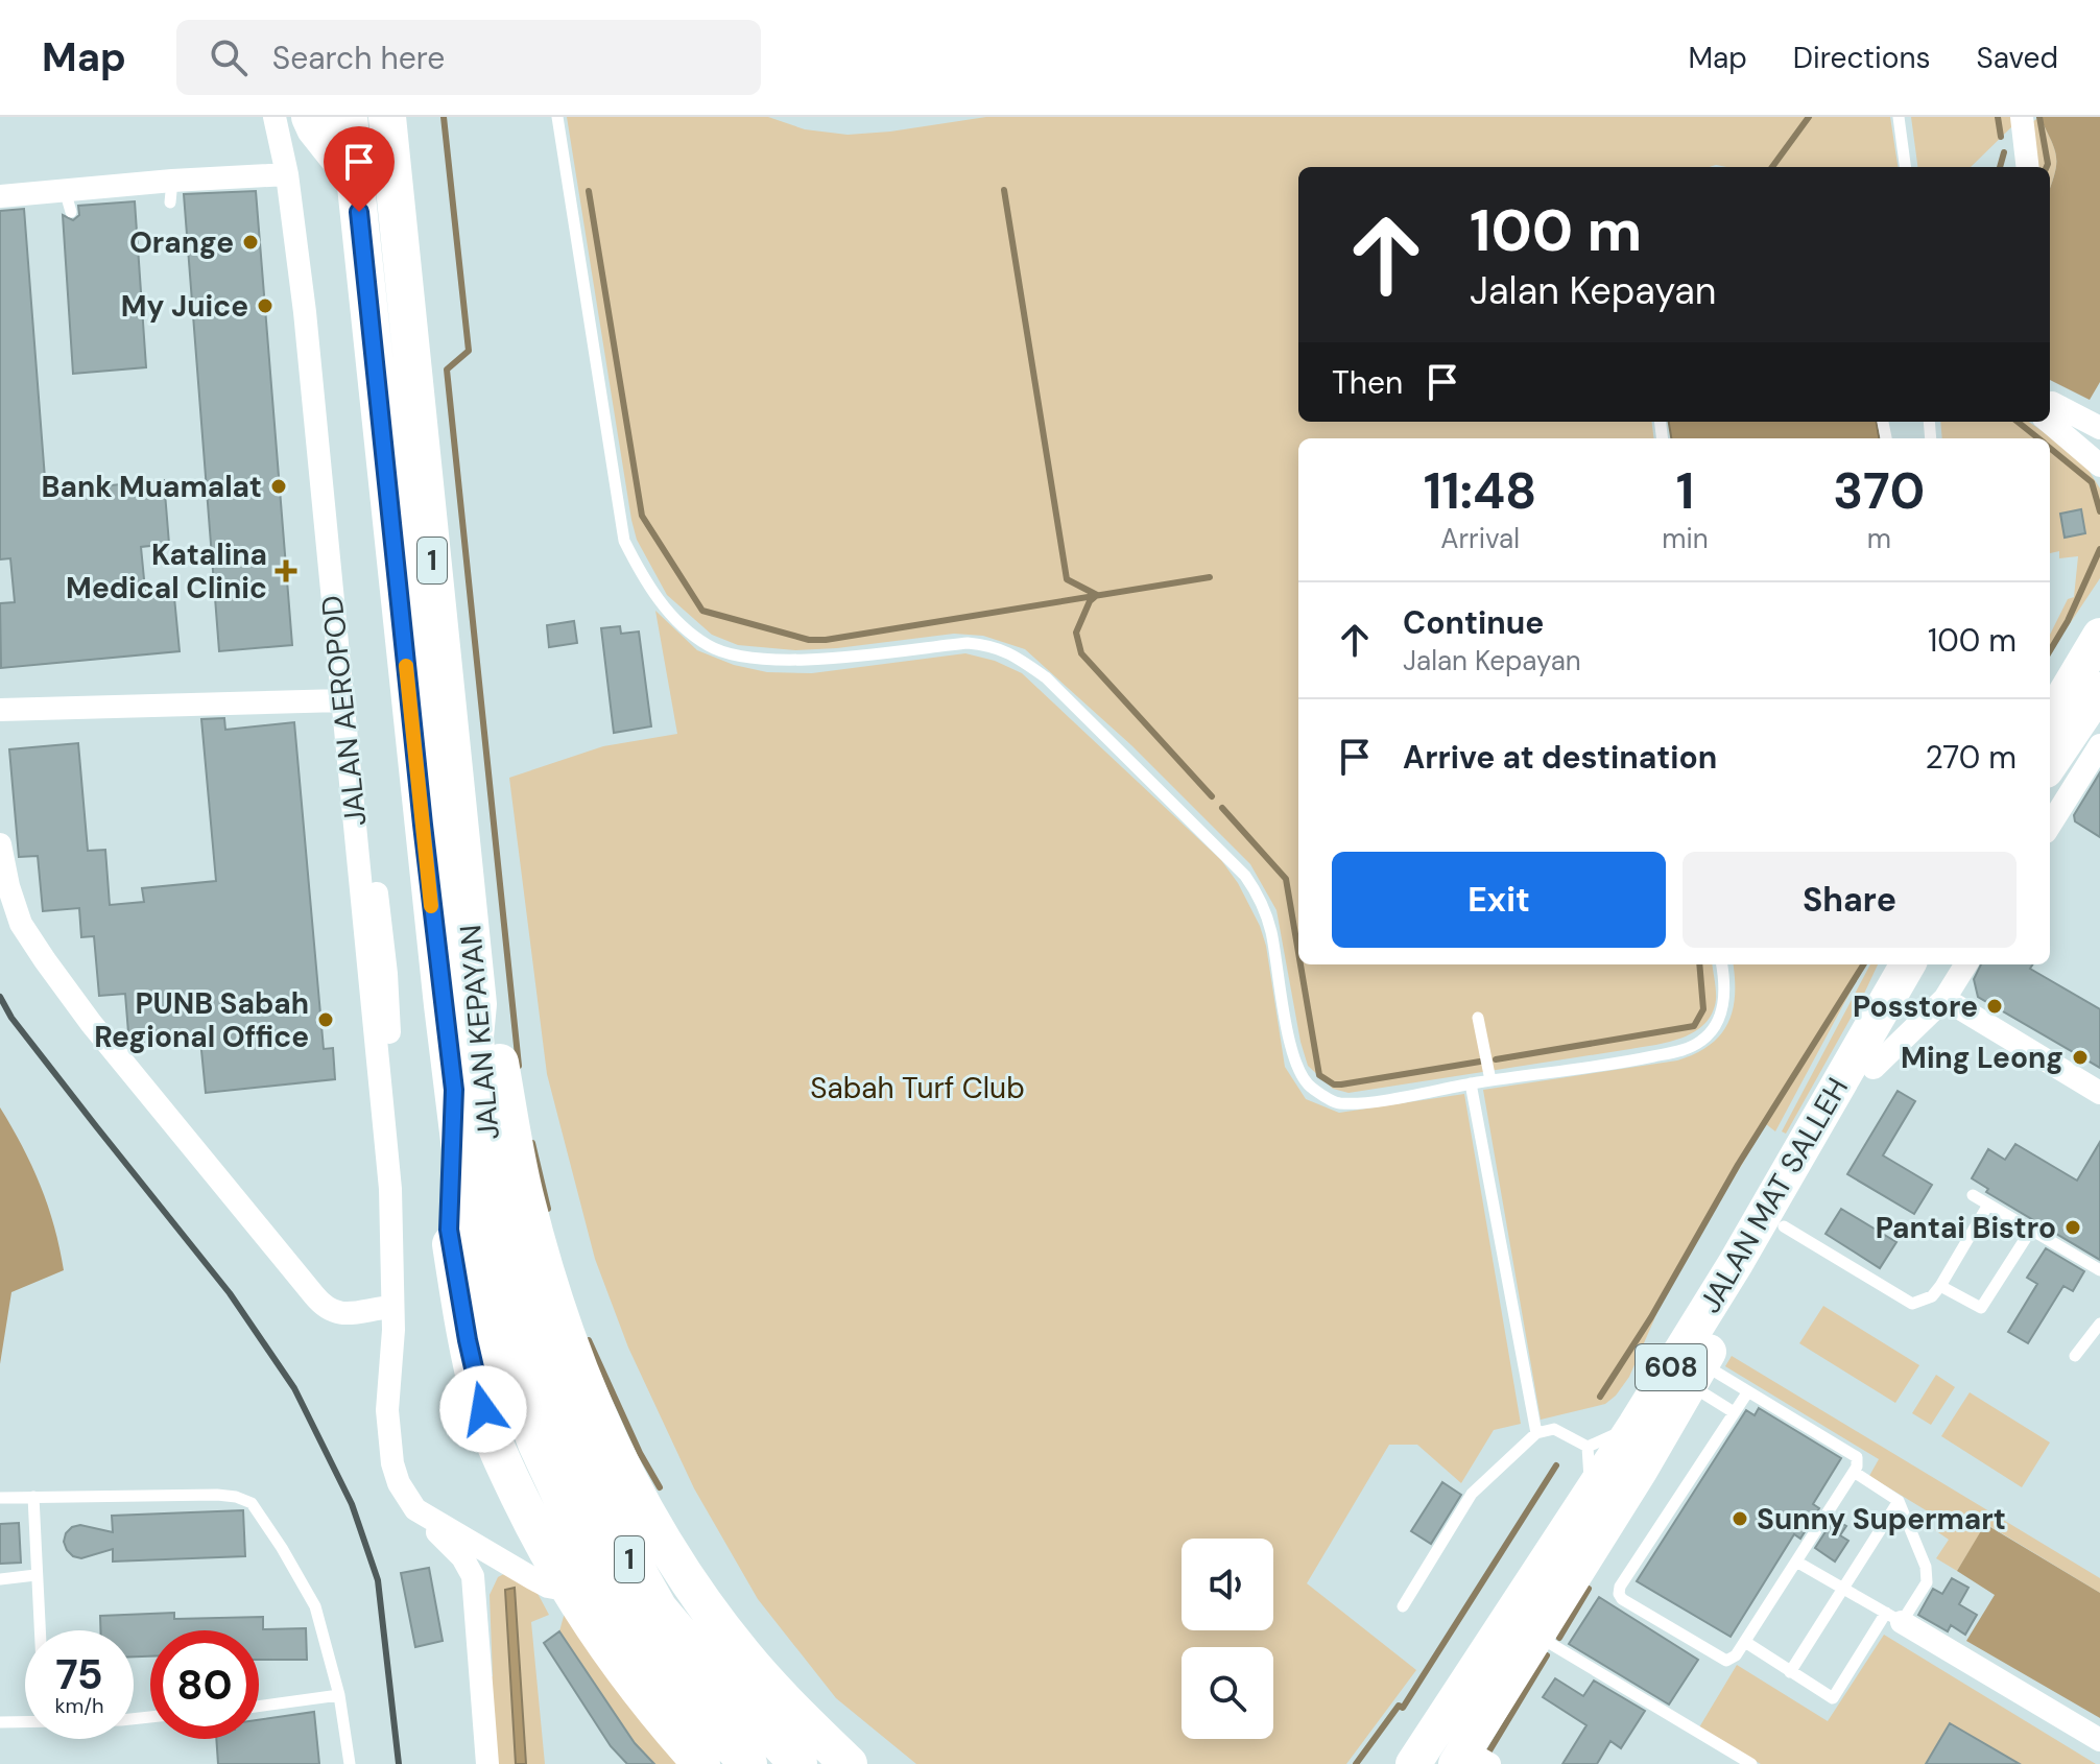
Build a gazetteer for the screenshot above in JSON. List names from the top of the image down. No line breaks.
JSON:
{"streets":{"highway":["1","JALAN KEPAYAN"],"main road":["JALAN MAT SALLEH","608"],"street":["JALAN AEROPOD"]},"parks":["Sabah Turf Club"],"places":{"other":["Orange","My Juice","Bank Muamalat","Posstore","PUNB Sabah Regional Office","Ming Leong","Pantai Bistro","Sunny Supermart"],"health":["Katalina Medical Clinic"]},"page":{"header":"Map","search":"Search here","nav":["Map","Directions","Saved"],"turn":["100 m","Jalan Kepayan"],"then":"Then","eta":["11:48","Arrival","1","min","370","m"],"list":[{"name":"Continue","note":"Jalan Kepayan","value":"100 m"},{"name":"Arrive at destination","value":"270 m"}],"buttons":["Exit","Share"],"speed":"75 km/h","limit":"80"}}
